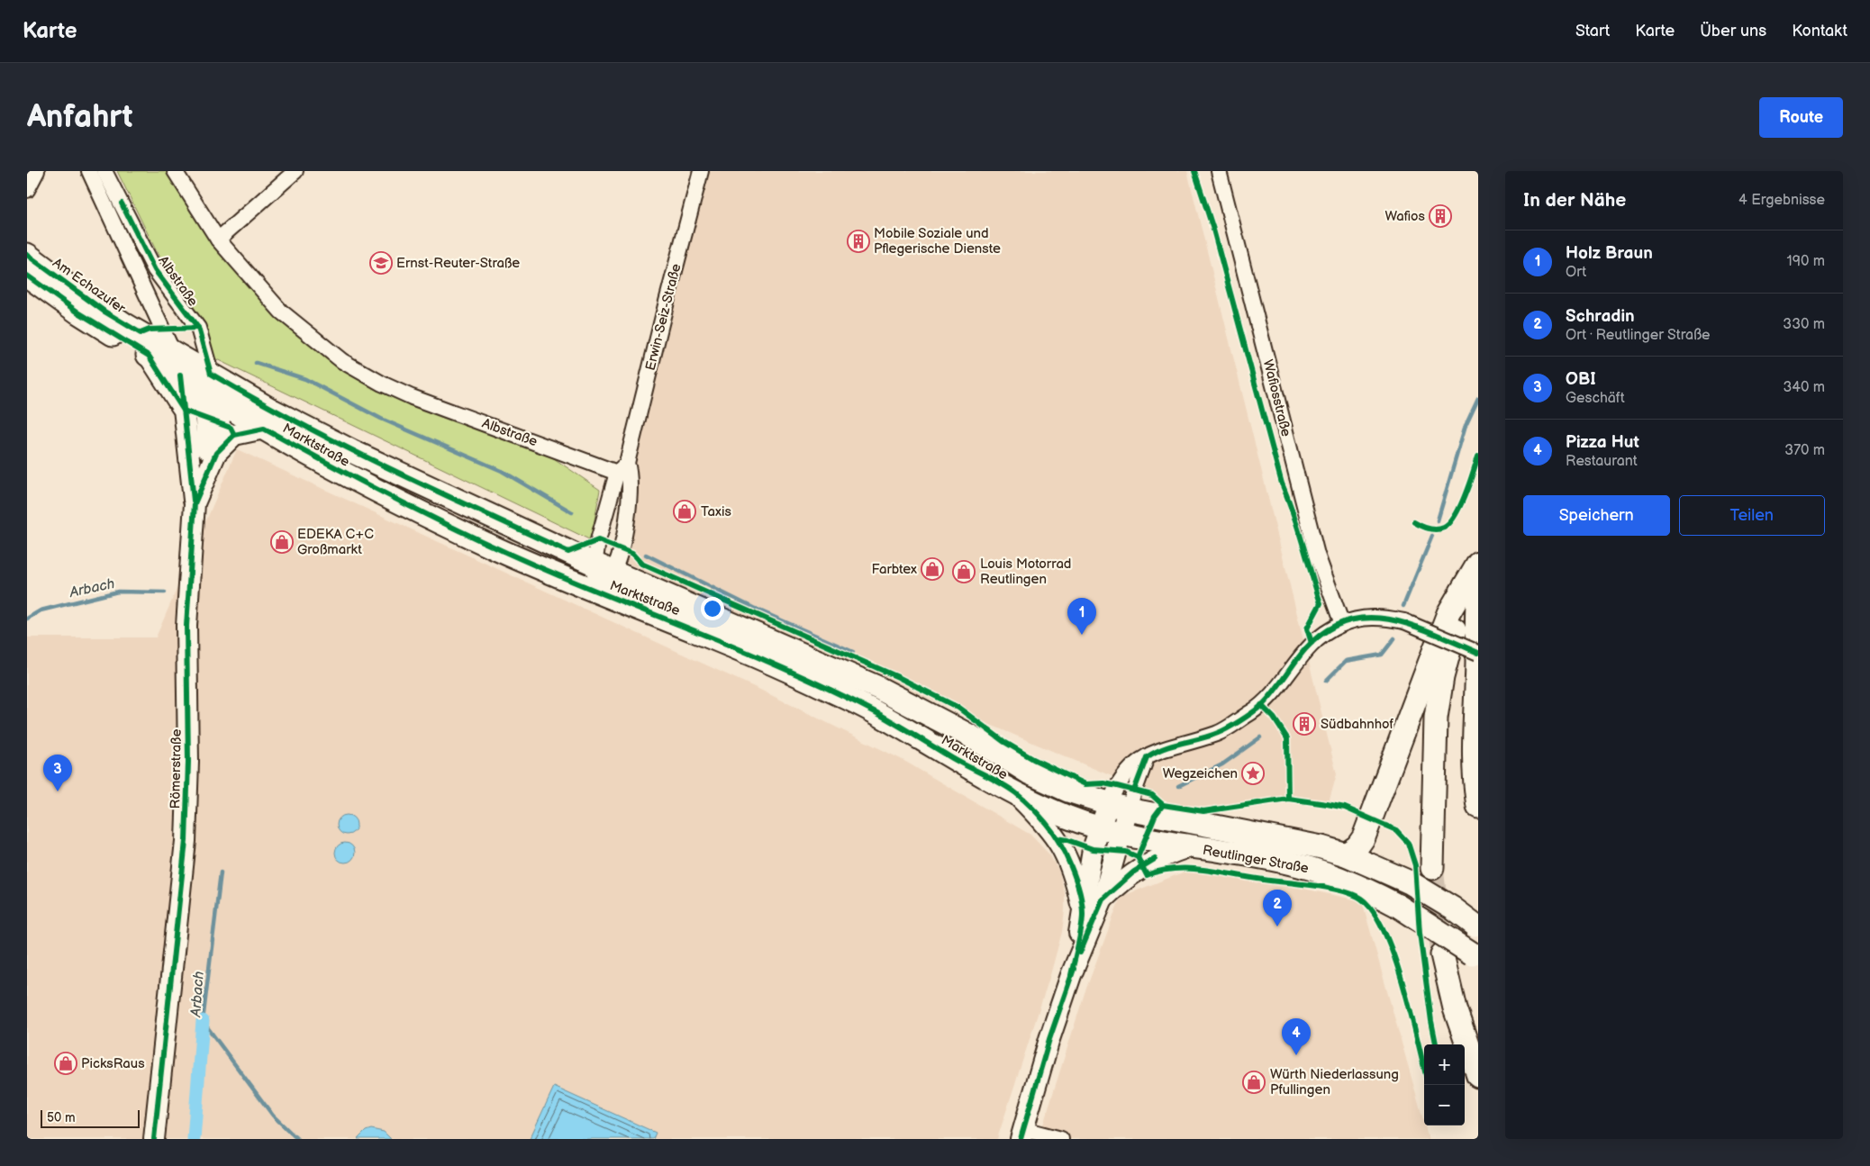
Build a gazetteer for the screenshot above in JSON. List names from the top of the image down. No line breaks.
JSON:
{"streets":{"main road":["Am Echazufer","Marktstraße","Römerstraße","Reutlinger Straße"],"street":["Albstraße","Erwin-Seiz-Straße","Wafiosstraße"]},"crossings":[["Albstraße","Am Echazufer"],["Albstraße","Erwin-Seiz-Straße"],["Albstraße","Marktstraße"],["Albstraße","Römerstraße"],["Am Echazufer","Marktstraße"],["Am Echazufer","Römerstraße"],["Erwin-Seiz-Straße","Marktstraße"],["Marktstraße","Römerstraße"],["Marktstraße","Reutlinger Straße"]],"water":["Arbach"],"places":{"building":["Wafios","Mobile Soziale und Pflegerische Dienste","Südbahnhof"],"school or university":["Ernst-Reuter-Straße"],"shop":["Taxis","EDEKA C+C Großmarkt","Farbtex","Louis Motorrad Reutlingen","PicksRaus","Würth Niederlassung Pfullingen"],"place":["Wegzeichen"]},"scale_bar":"50 m","page":{"header":"Karte","nav":["Start","Karte","Über uns","Kontakt"],"buttons":["Route",["Speichern","Teilen"]],"title":"Anfahrt","heading":["In der Nähe","4 Ergebnisse"],"list":[{"mark":"1","name":"Holz Braun","note":"Ort","value":"190 m"},{"mark":"2","name":"Schradin","note":"Ort · Reutlinger Straße","value":"330 m"},{"mark":"3","name":"OBI","note":"Geschäft","value":"340 m"},{"mark":"4","name":"Pizza Hut","note":"Restaurant","value":"370 m"}],"pins":["1","3","2","4"],"map_buttons":["+","−"],"scale":"50 m"}}
